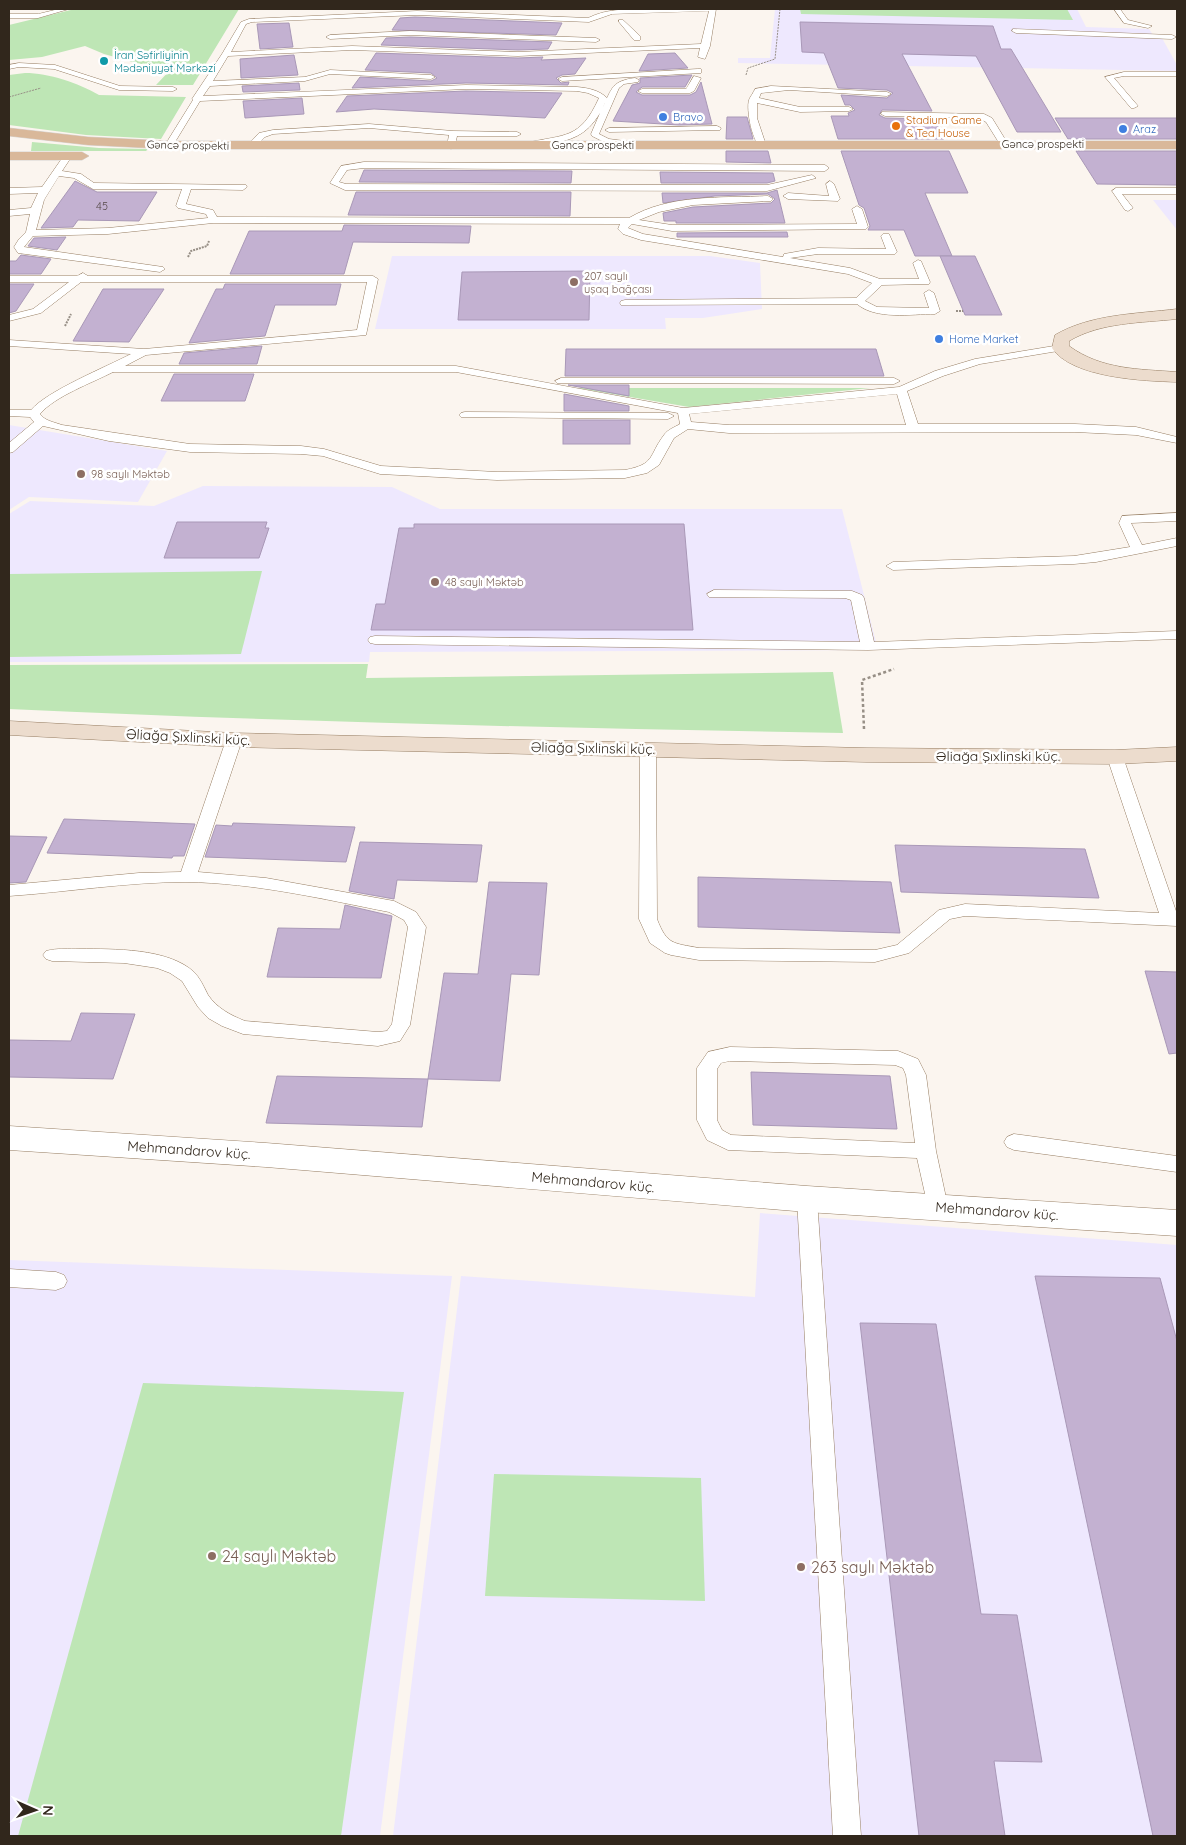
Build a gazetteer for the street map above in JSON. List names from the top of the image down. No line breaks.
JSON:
{"streets":{"main road":["Gəncə prospekti","Əliağa Şıxlinski küç."],"street":["Mehmandarov küç."]},"places":["İran Səfirliyinin Mədəniyyət Mərkəzi","Bravo","Stadium Game & Tea House","Araz","207 saylı uşaq bağçası","Home Market","98 saylı Məktəb","48 saylı Məktəb","24 saylı Məktəb","263 saylı Məktəb"],"house_numbers":["45"],"north":"right"}
